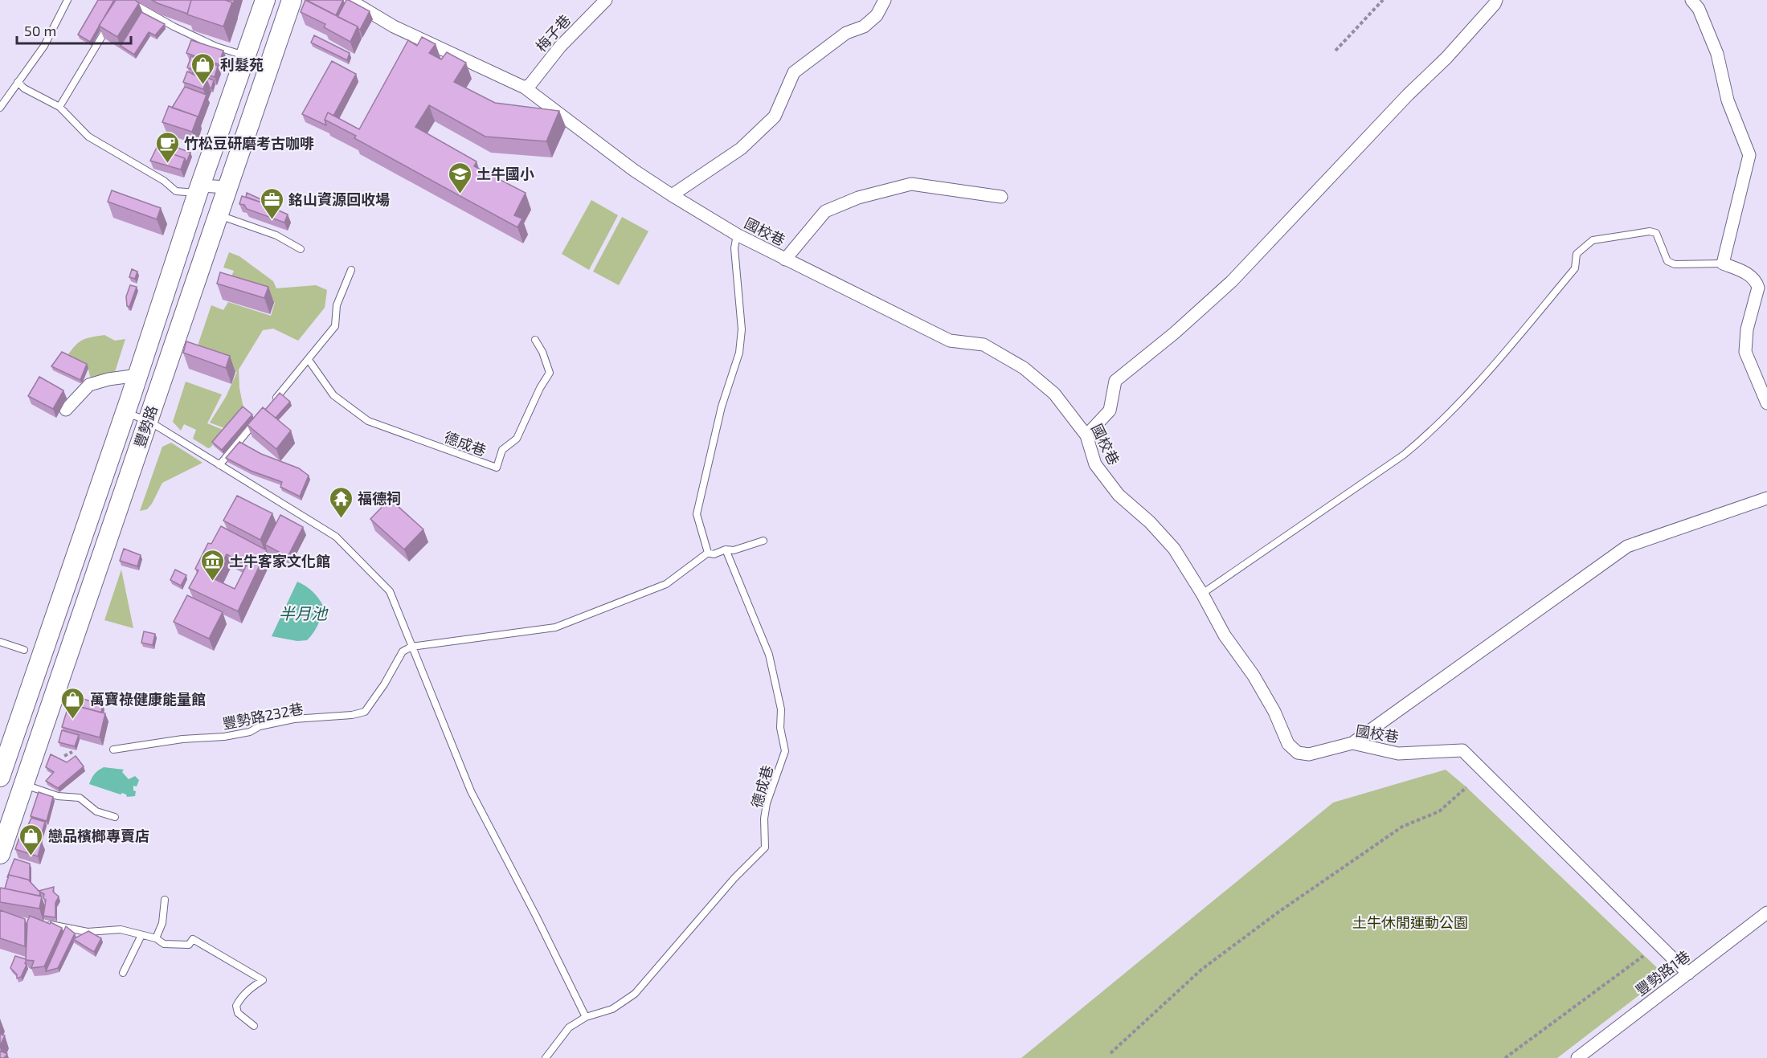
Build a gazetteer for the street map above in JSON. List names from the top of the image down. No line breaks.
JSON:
{"streets":{"main road":["豐勢路"],"street":["梅子巷","國校巷","豐勢路1巷"],"lane":["德成巷","豐勢路232巷"]},"crossings":[["梅子巷","國校巷"],["國校巷","豐勢路1巷"]],"water":["半月池"],"parks":["土牛休閒運動公園"],"places":{"shop":["利髮苑","萬寶祿健康能量館","戀品檳榔專賣店"],"cafe":["竹松豆研磨考古咖啡"],"school or university":["土牛國小"],"office":["銘山資源回收場"],"temple":["福德祠"],"museum":["土牛客家文化館"]},"scale_bar":"50 m"}
